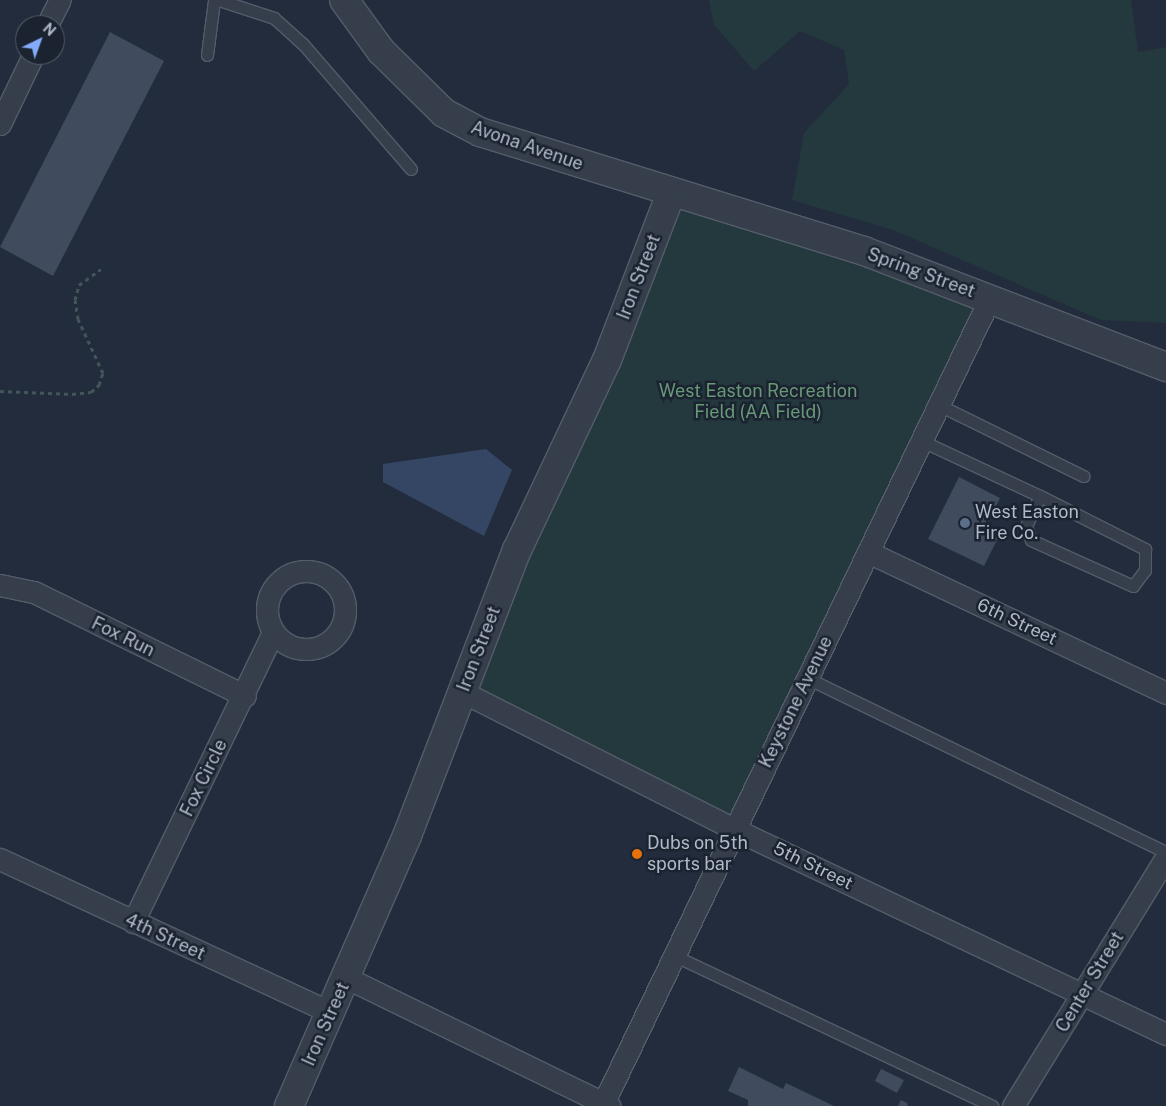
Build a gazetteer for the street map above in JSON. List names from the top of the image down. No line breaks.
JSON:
{"streets":{"street":["Avona Avenue","Spring Street","Iron Street","6th Street","Fox Run","Keystone Avenue","Fox Circle","5th Street","4th Street","Center Street"]},"crossings":[["Avona Avenue","Spring Street"],["Avona Avenue","Iron Street"],["Spring Street","Iron Street"],["Spring Street","Keystone Avenue"],["Iron Street","5th Street"],["Iron Street","4th Street"],["6th Street","Keystone Avenue"],["Fox Run","Fox Circle"],["Keystone Avenue","5th Street"],["Fox Circle","4th Street"],["5th Street","Center Street"]],"parks":["West Easton Recreation Field (AA Field)"],"places":["West Easton Fire Co.","Dubs on 5th sports bar"],"north":"top right"}
